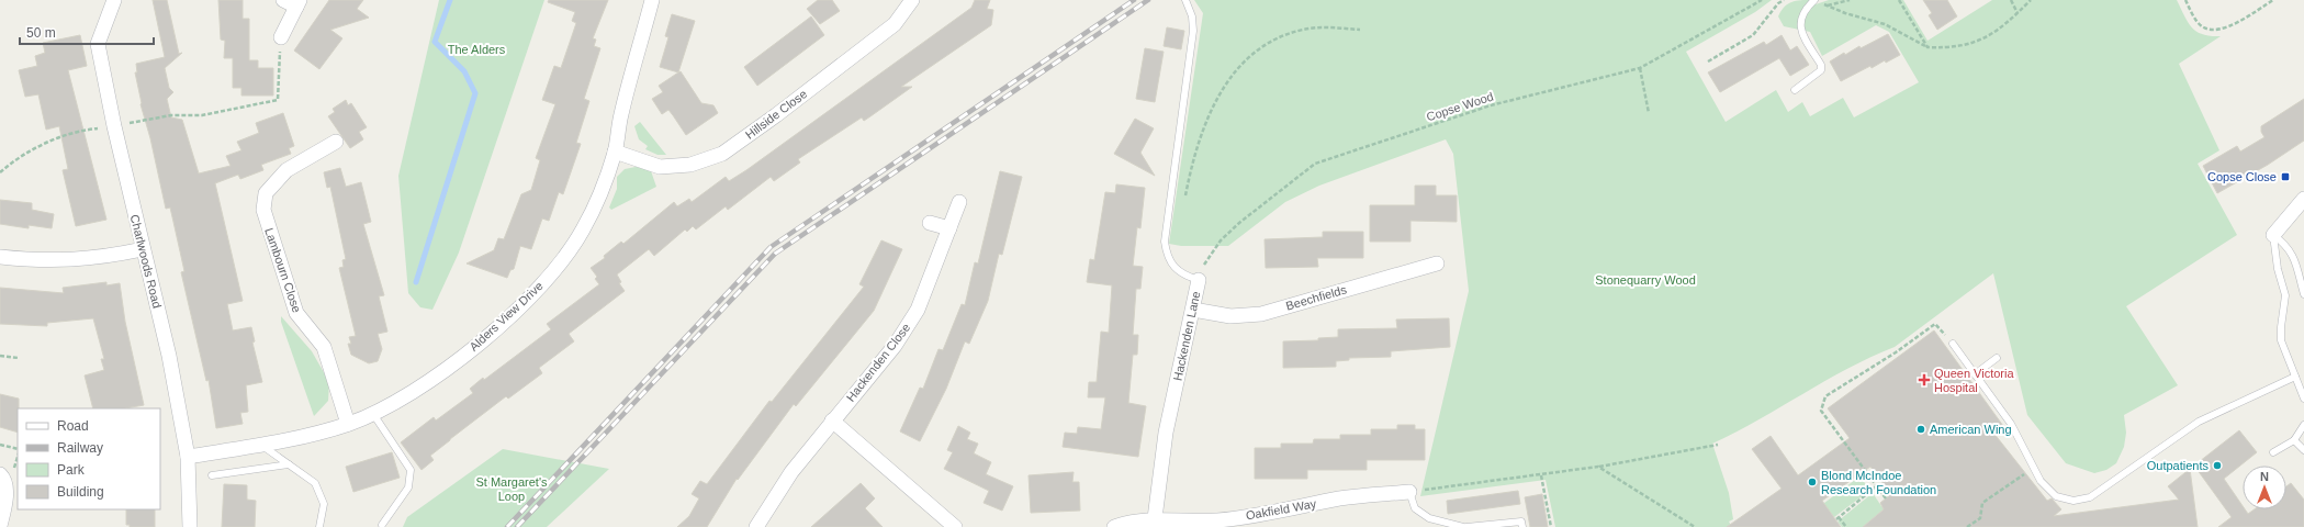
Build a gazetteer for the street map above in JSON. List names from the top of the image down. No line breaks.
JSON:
{"streets":{"street":["Hillside Close","Charlwoods Road","Lambourn Close","Beechfields","Alders View Drive","Hackenden Lane","Hackenden Close","Oakfield Way"],"path":["Copse Wood"]},"crossings":[["Copse Wood","Hackenden Lane"],["Hillside Close","Alders View Drive"],["Charlwoods Road","Alders View Drive"],["Lambourn Close","Alders View Drive"],["Beechfields","Hackenden Lane"],["Hackenden Lane","Oakfield Way"]],"parks":["The Alders","Stonequarry Wood","St Margaret's Loop"],"places":{"transit":["Copse Close"],"health":["Queen Victoria Hospital"],"other":["American Wing","Outpatients","Blond McIndoe Research Foundation"]},"legend":["Road","Railway","Park","Building"],"scale_bar":"50 m","north":"top"}
